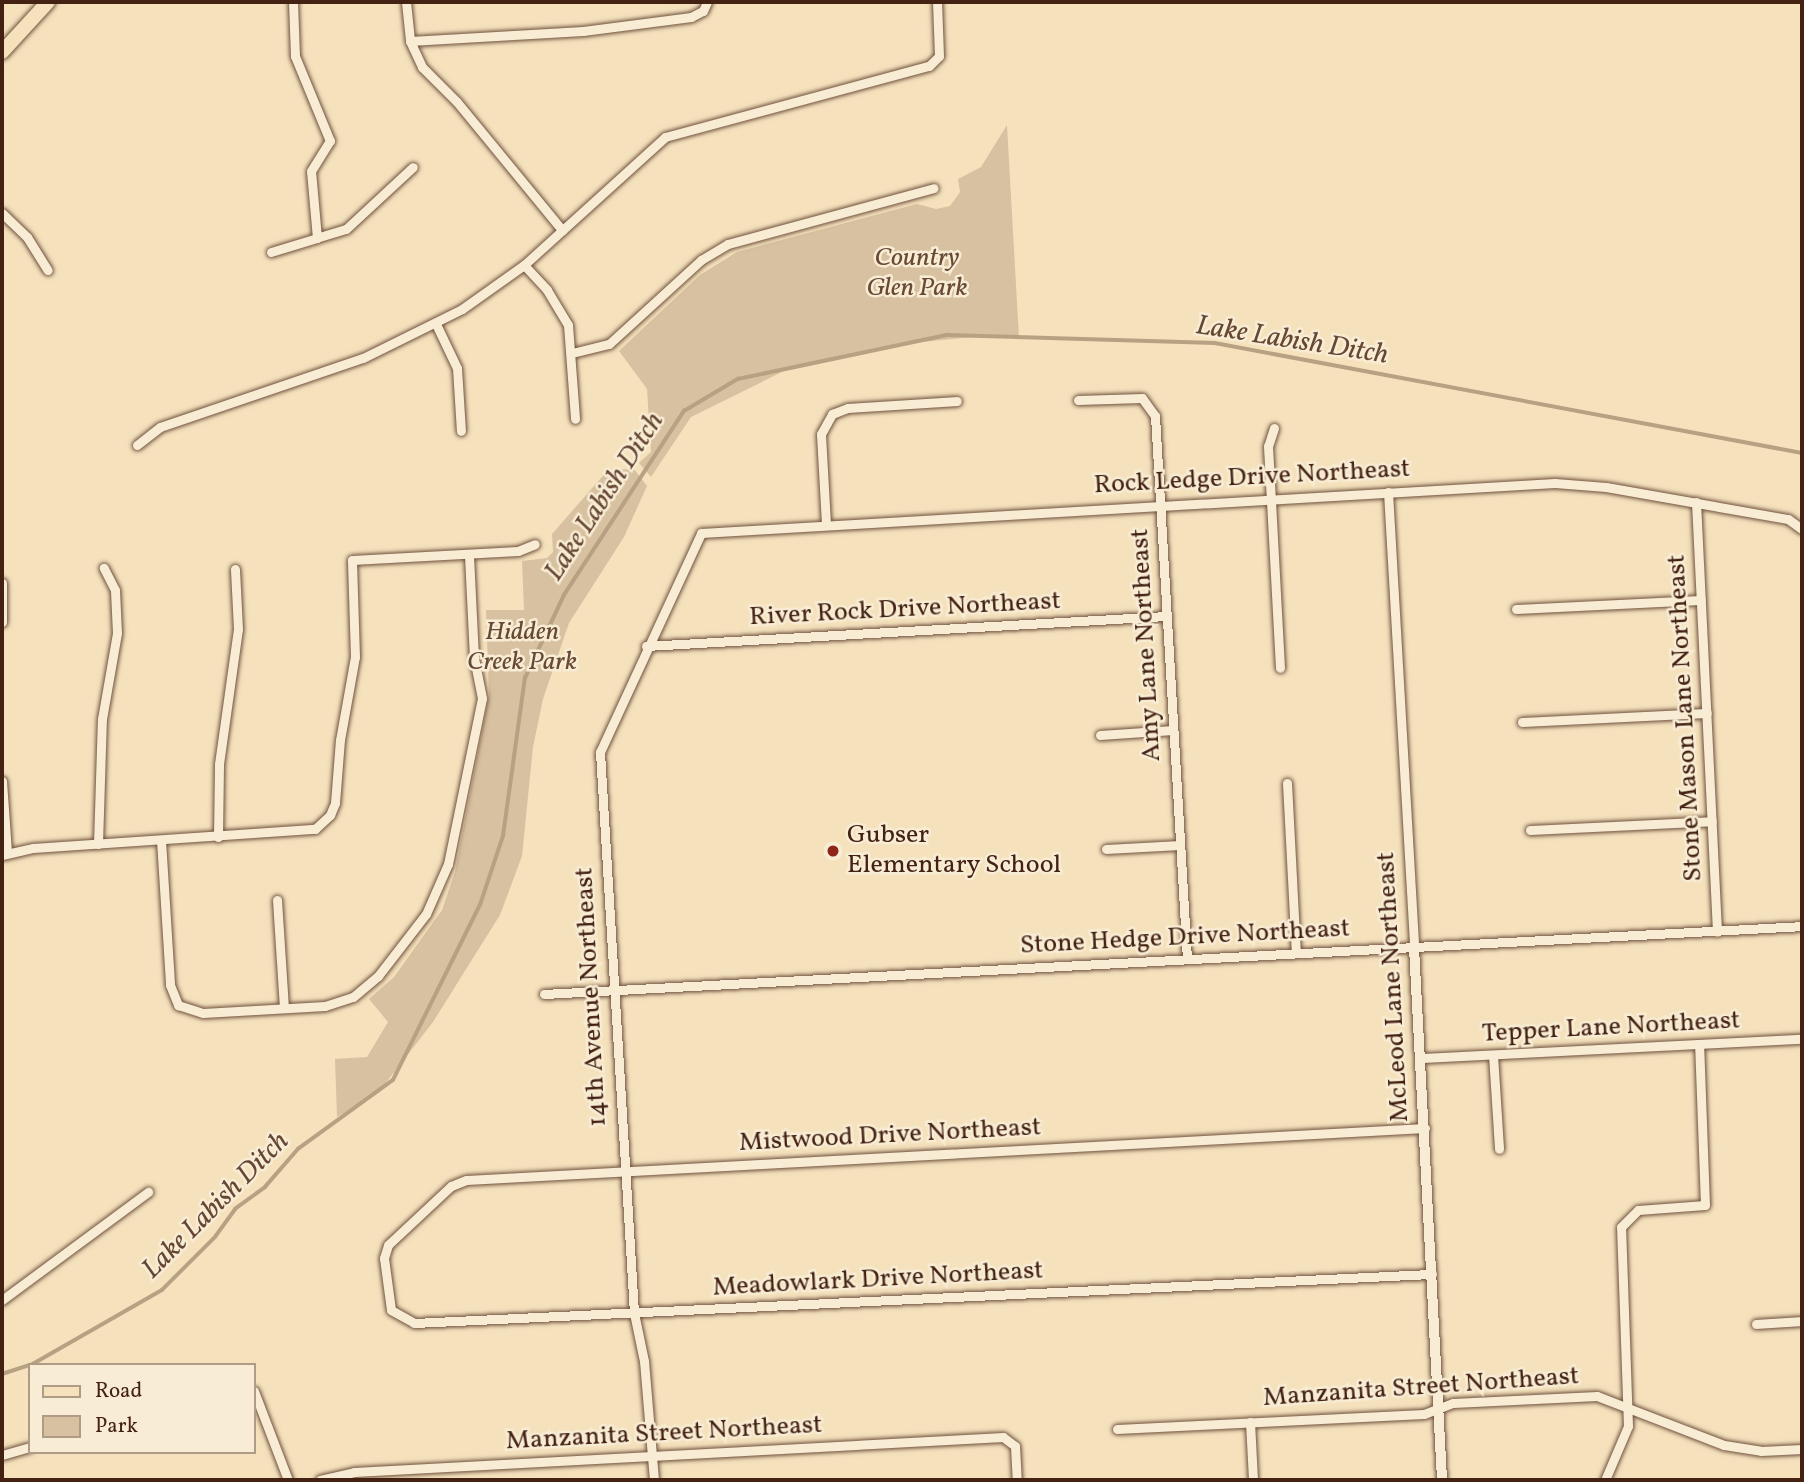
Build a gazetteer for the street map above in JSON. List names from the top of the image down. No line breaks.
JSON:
{"streets":{"street":["Rock Ledge Drive Northeast","River Rock Drive Northeast","Amy Lane Northeast","Stone Mason Lane Northeast","Stone Hedge Drive Northeast","McLeod Lane Northeast","14th Avenue Northeast","Tepper Lane Northeast","Mistwood Drive Northeast","Meadowlark Drive Northeast","Manzanita Street Northeast"]},"crossings":[["Rock Ledge Drive Northeast","Amy Lane Northeast"],["Rock Ledge Drive Northeast","Stone Mason Lane Northeast"],["Rock Ledge Drive Northeast","McLeod Lane Northeast"],["Rock Ledge Drive Northeast","14th Avenue Northeast"],["River Rock Drive Northeast","Amy Lane Northeast"],["River Rock Drive Northeast","14th Avenue Northeast"],["Amy Lane Northeast","Stone Hedge Drive Northeast"],["Stone Mason Lane Northeast","Stone Hedge Drive Northeast"],["Stone Hedge Drive Northeast","McLeod Lane Northeast"],["Stone Hedge Drive Northeast","14th Avenue Northeast"],["McLeod Lane Northeast","Tepper Lane Northeast"],["McLeod Lane Northeast","Mistwood Drive Northeast"],["McLeod Lane Northeast","Meadowlark Drive Northeast"],["McLeod Lane Northeast","Manzanita Street Northeast"],["14th Avenue Northeast","Mistwood Drive Northeast"],["14th Avenue Northeast","Meadowlark Drive Northeast"],["14th Avenue Northeast","Manzanita Street Northeast"],["Mistwood Drive Northeast","Meadowlark Drive Northeast"]],"water":["Lake Labish Ditch"],"parks":["Country Glen Park","Hidden Creek Park"],"places":["Gubser Elementary School"],"legend":["Road","Park"]}
